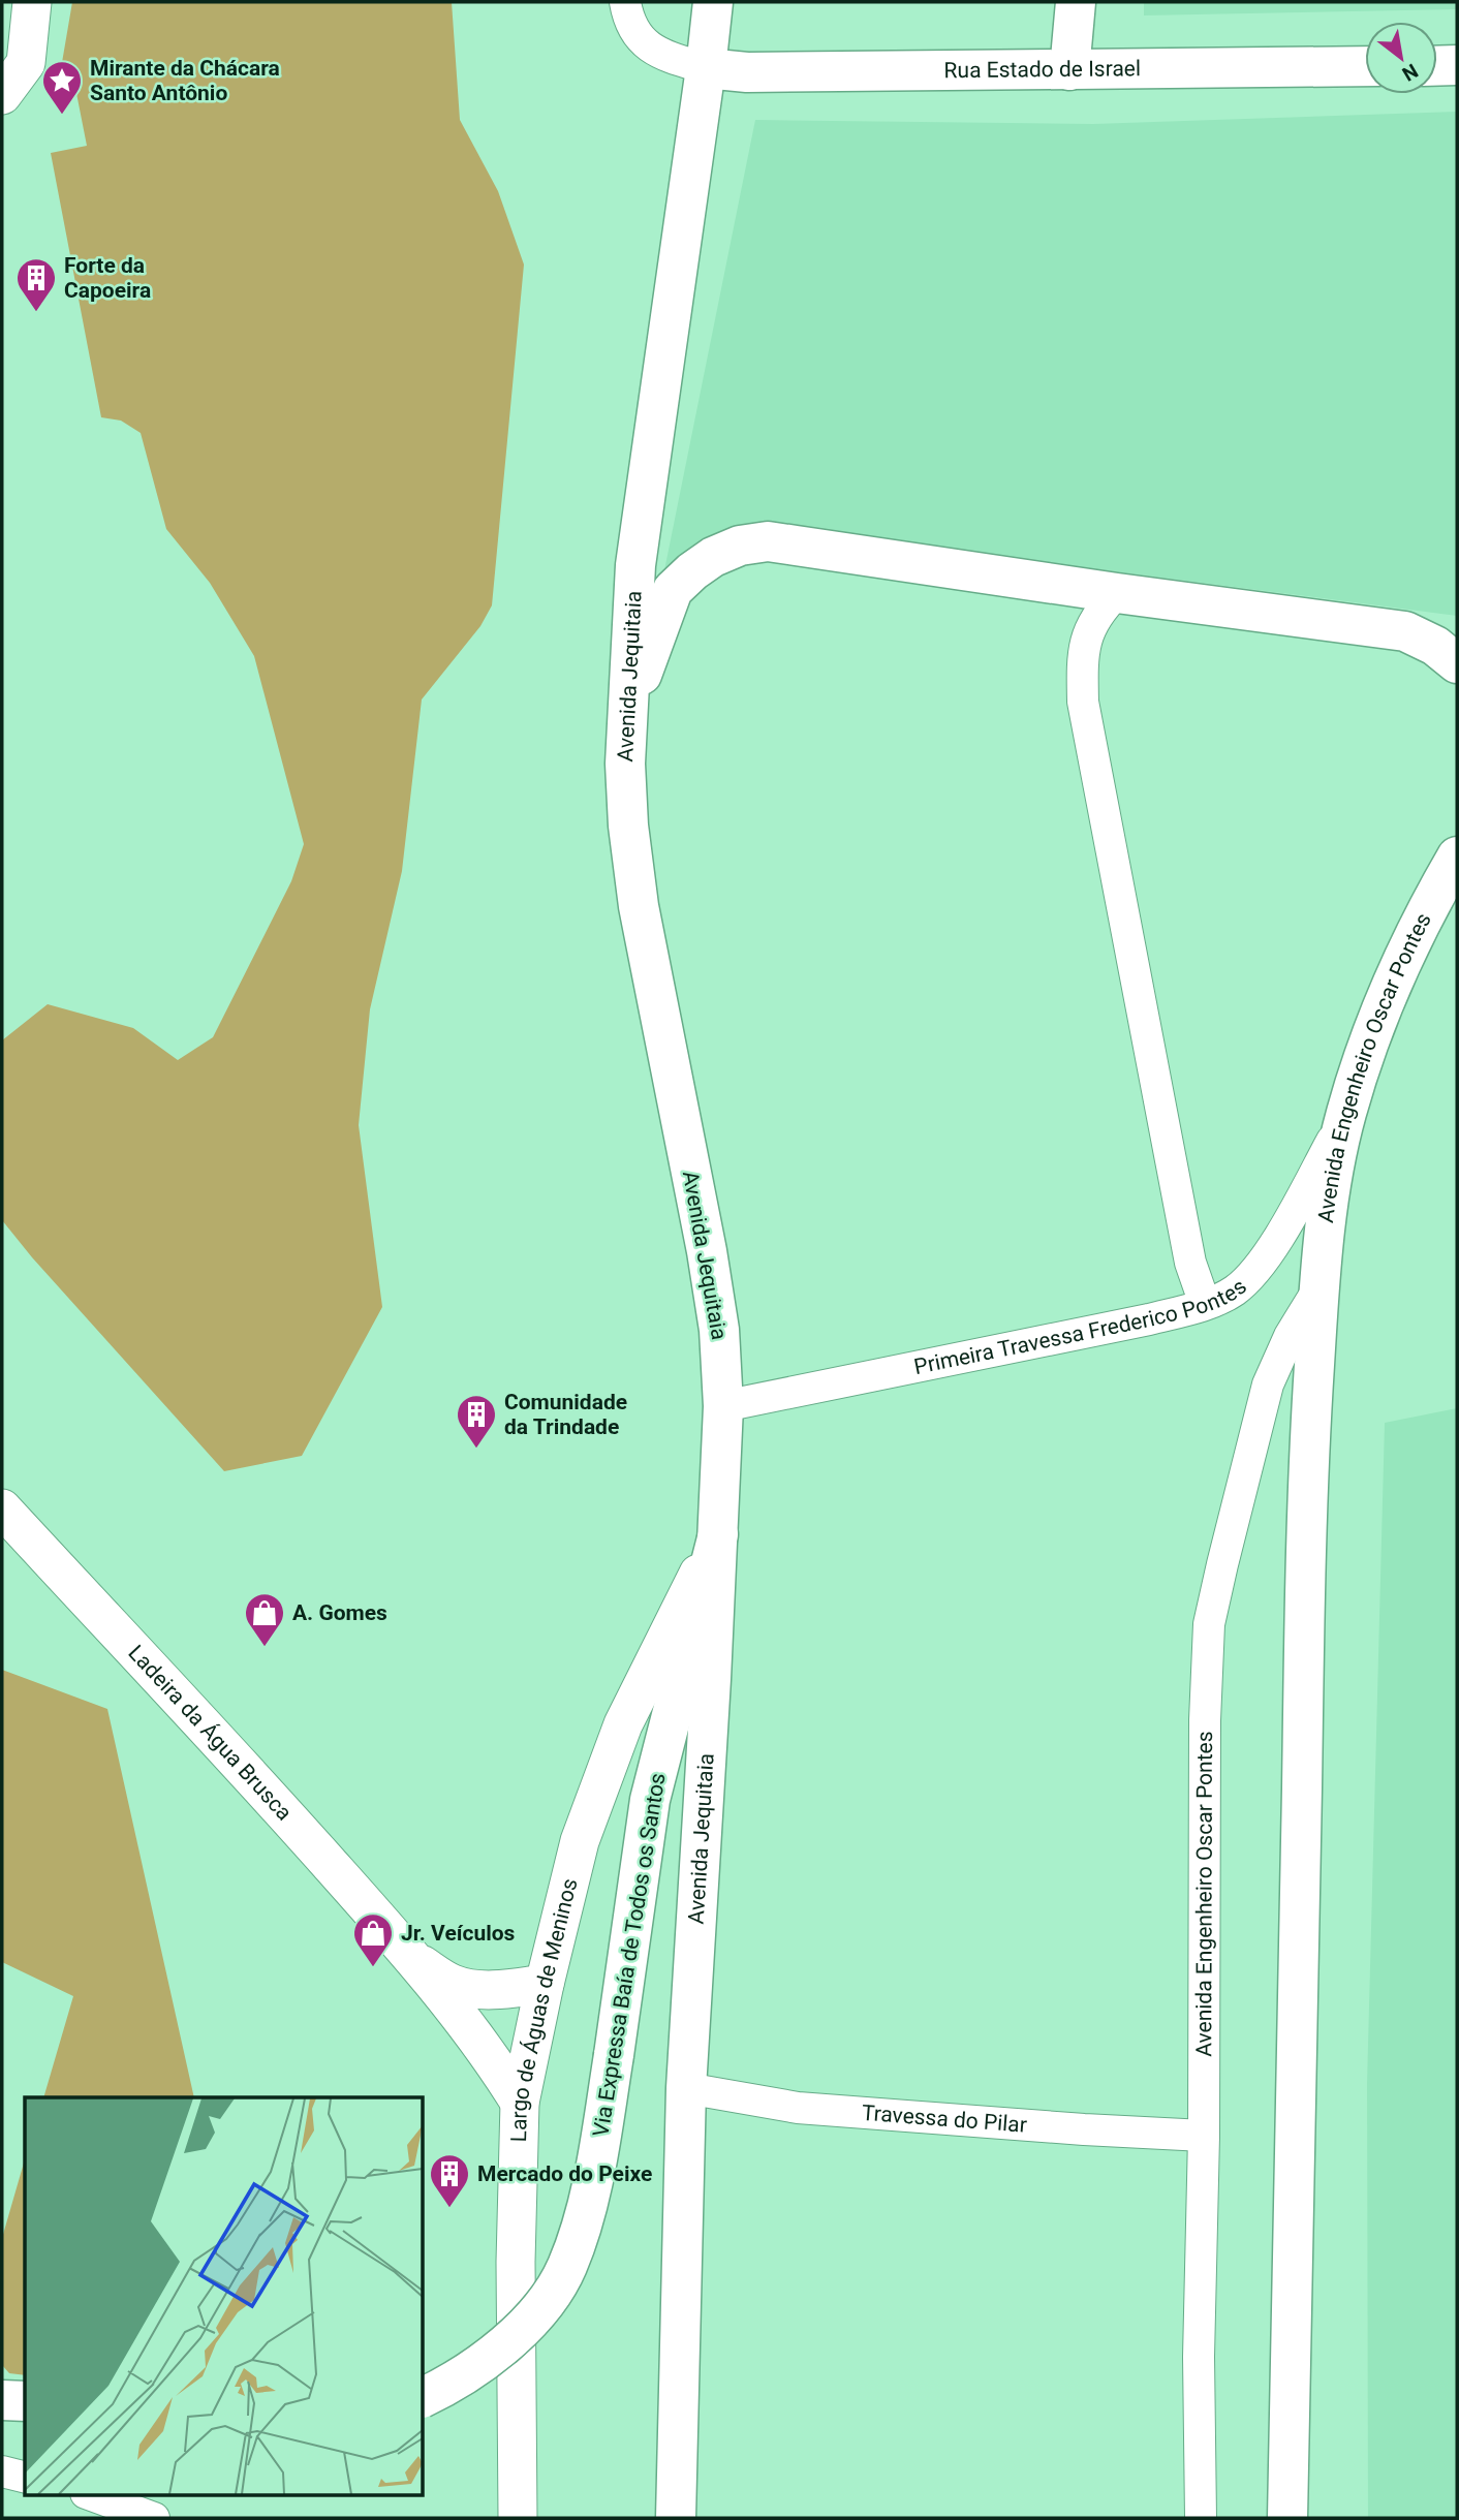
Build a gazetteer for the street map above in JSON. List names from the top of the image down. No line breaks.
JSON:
{"streets":{"main road":["Rua Estado de Israel","Avenida Jequitaia","Avenida Engenheiro Oscar Pontes","Via Expressa Baía de Todos os Santos"],"street":["Primeira Travessa Frederico Pontes","Ladeira da Água Brusca","Largo de Águas de Meninos","Travessa do Pilar"]},"crossings":[["Rua Estado de Israel","Avenida Jequitaia"],["Avenida Jequitaia","Primeira Travessa Frederico Pontes"],["Avenida Jequitaia","Via Expressa Baía de Todos os Santos"],["Avenida Jequitaia","Largo de Águas de Meninos"],["Avenida Jequitaia","Travessa do Pilar"],["Avenida Engenheiro Oscar Pontes","Primeira Travessa Frederico Pontes"],["Avenida Engenheiro Oscar Pontes","Travessa do Pilar"],["Ladeira da Água Brusca","Largo de Águas de Meninos"],["Via Expressa Baía de Todos os Santos","Largo de Águas de Meninos"]],"places":{"place":["Mirante da Chácara Santo Antônio"],"building":["Forte da Capoeira","Comunidade da Trindade","Mercado do Peixe"],"shop":["A. Gomes","Jr. Veículos"]},"north":"bottom right"}
